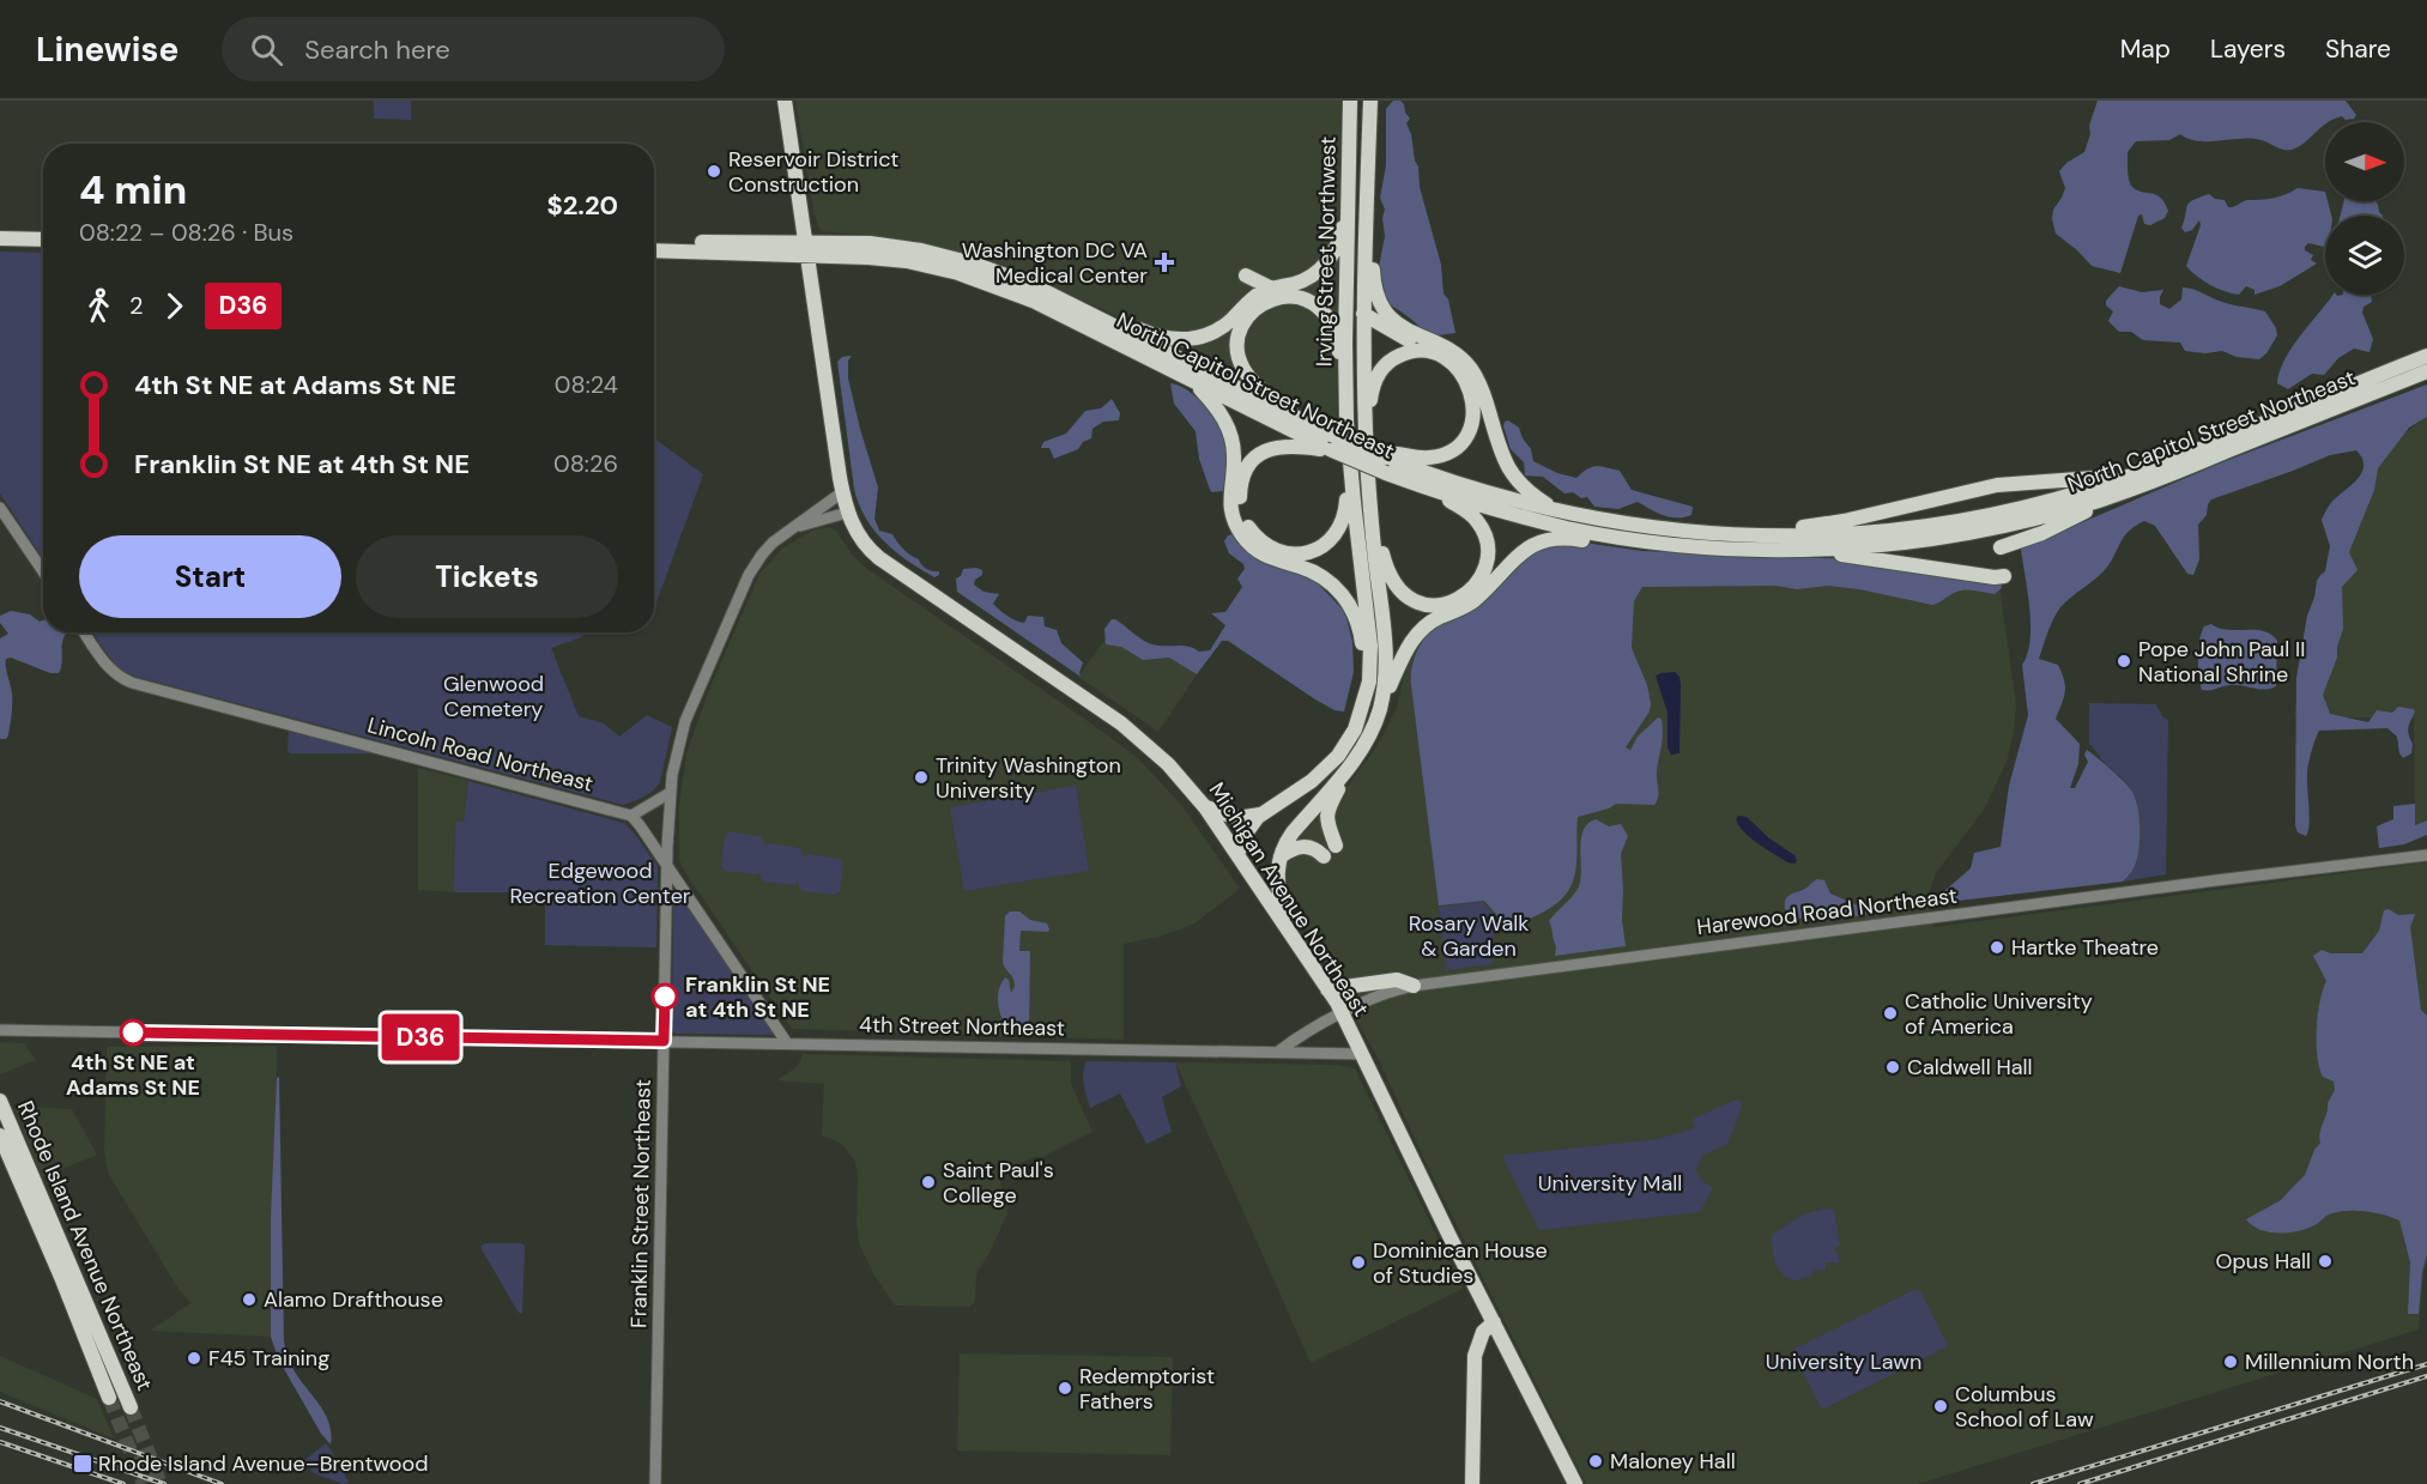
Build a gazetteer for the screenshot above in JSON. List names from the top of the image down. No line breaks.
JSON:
{"streets":{"main road":["Irving Street Northwest","North Capitol Street Northeast","Michigan Avenue Northeast","Rhode Island Avenue Northeast"],"street":["Lincoln Road Northeast","Harewood Road Northeast","4th Street Northeast","Franklin Street Northeast"]},"crossings":[["Irving Street Northwest","North Capitol Street Northeast"],["North Capitol Street Northeast","Michigan Avenue Northeast"],["Michigan Avenue Northeast","Harewood Road Northeast"],["Michigan Avenue Northeast","4th Street Northeast"],["Michigan Avenue Northeast","Franklin Street Northeast"],["Harewood Road Northeast","4th Street Northeast"],["4th Street Northeast","Franklin Street Northeast"]],"parks":["Glenwood Cemetery","Edgewood Recreation Center","Rosary Walk & Garden","University Mall","University Lawn"],"places":{"other":["Reservoir District Construction","Pope John Paul II National Shrine","Trinity Washington University","Hartke Theatre","Franklin St NE at 4th St NE","Catholic University of America","4th St NE at Adams St NE","Caldwell Hall","Saint Paul's College","Opus Hall","Dominican House of Studies","Alamo Drafthouse","F45 Training","Millennium North","Redemptorist Fathers","Columbus School of Law","Maloney Hall"],"health":["Washington DC VA Medical Center"],"transit":["Rhode Island Avenue–Brentwood"]},"lines":["bus line D36"],"north":"right","page":{"header":"Linewise","search":"Search here","nav":["Map","Layers","Share"],"on_map":"D36","heading":["4 min","08:22 – 08:26 · Bus","$2.20"],"legs":["2","D36"],"list":[{"name":"4th St NE at Adams St NE","value":"08:24"},{"name":"Franklin St NE at 4th St NE","value":"08:26"}],"buttons":["Start","Tickets"]}}
